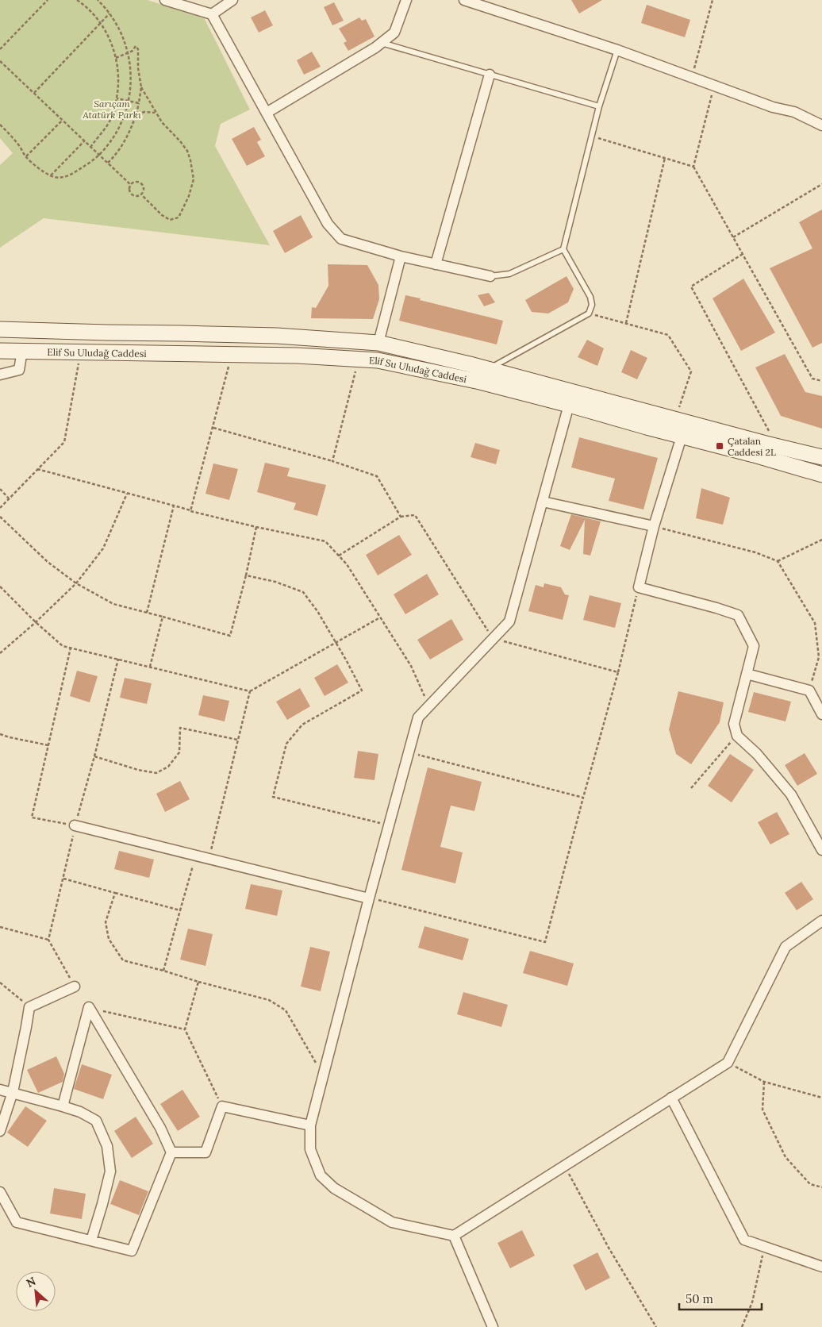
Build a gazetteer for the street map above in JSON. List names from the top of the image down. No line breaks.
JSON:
{"streets":{"main road":["Elif Su Uludağ Caddesi"]},"parks":["Sarıçam Atatürk Parkı"],"places":{"transit":["Çatalan Caddesi 2L"]},"scale_bar":"50 m","north":"top left"}
